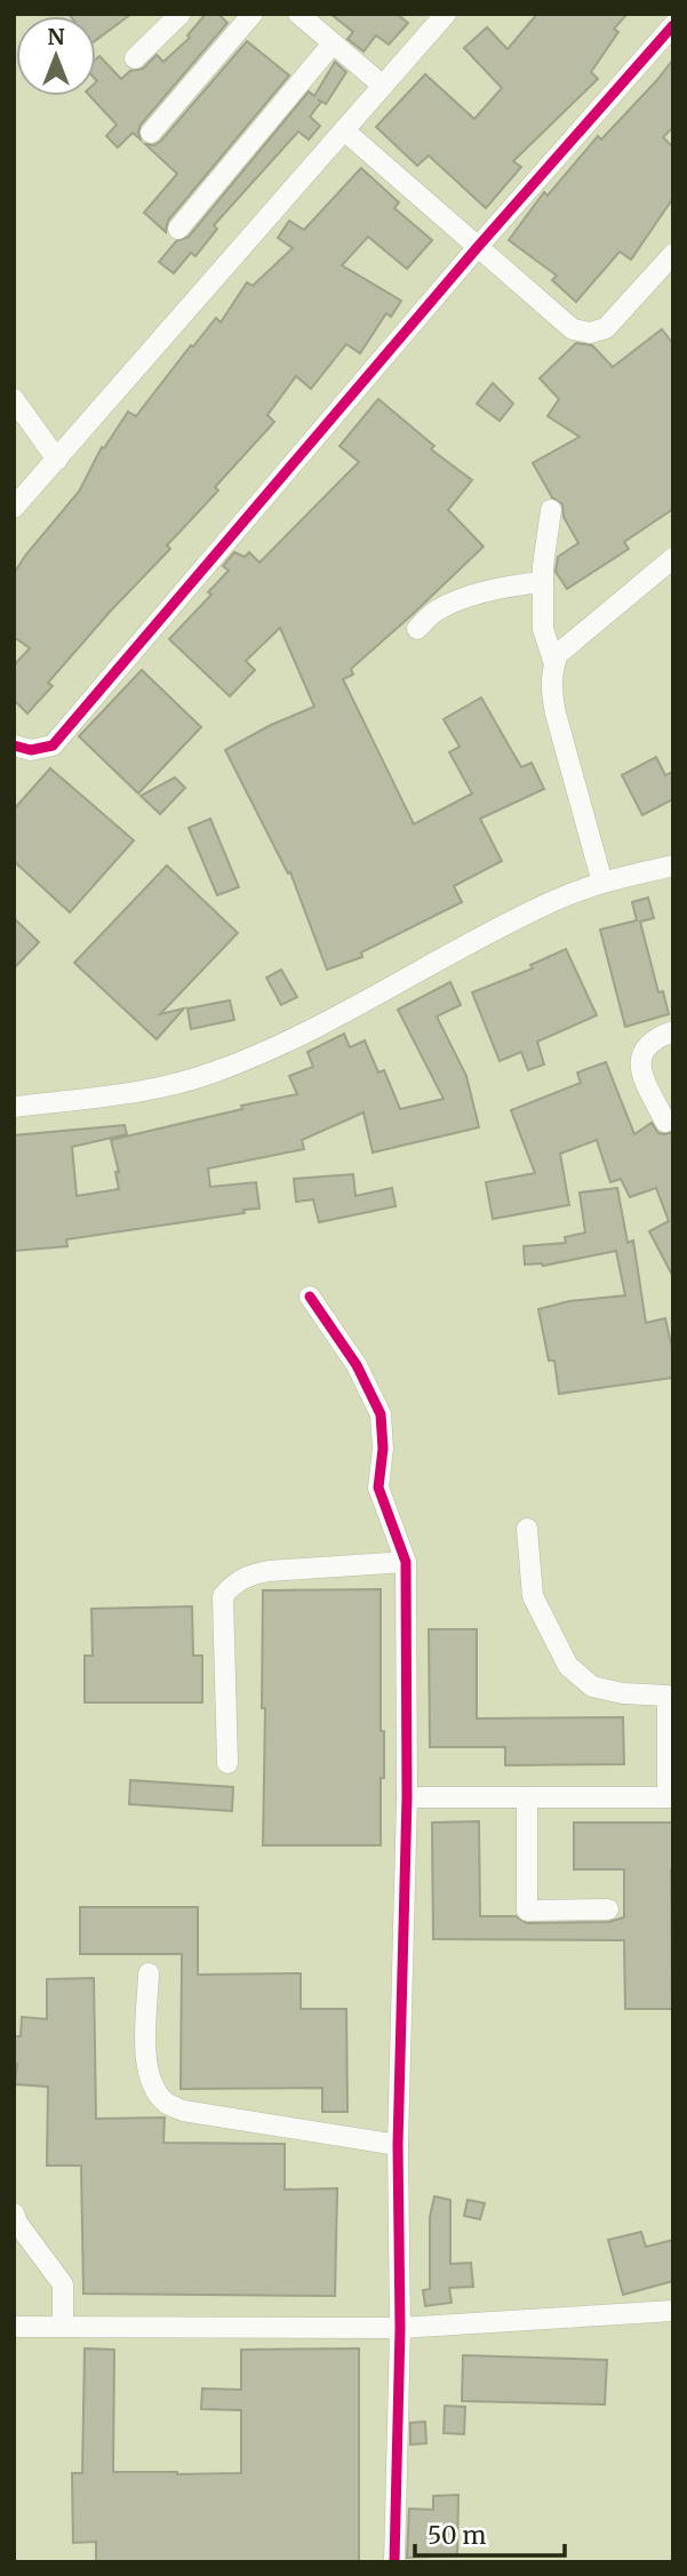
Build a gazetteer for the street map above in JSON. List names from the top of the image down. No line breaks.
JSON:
{"scale_bar":"50 m","north":"top"}
